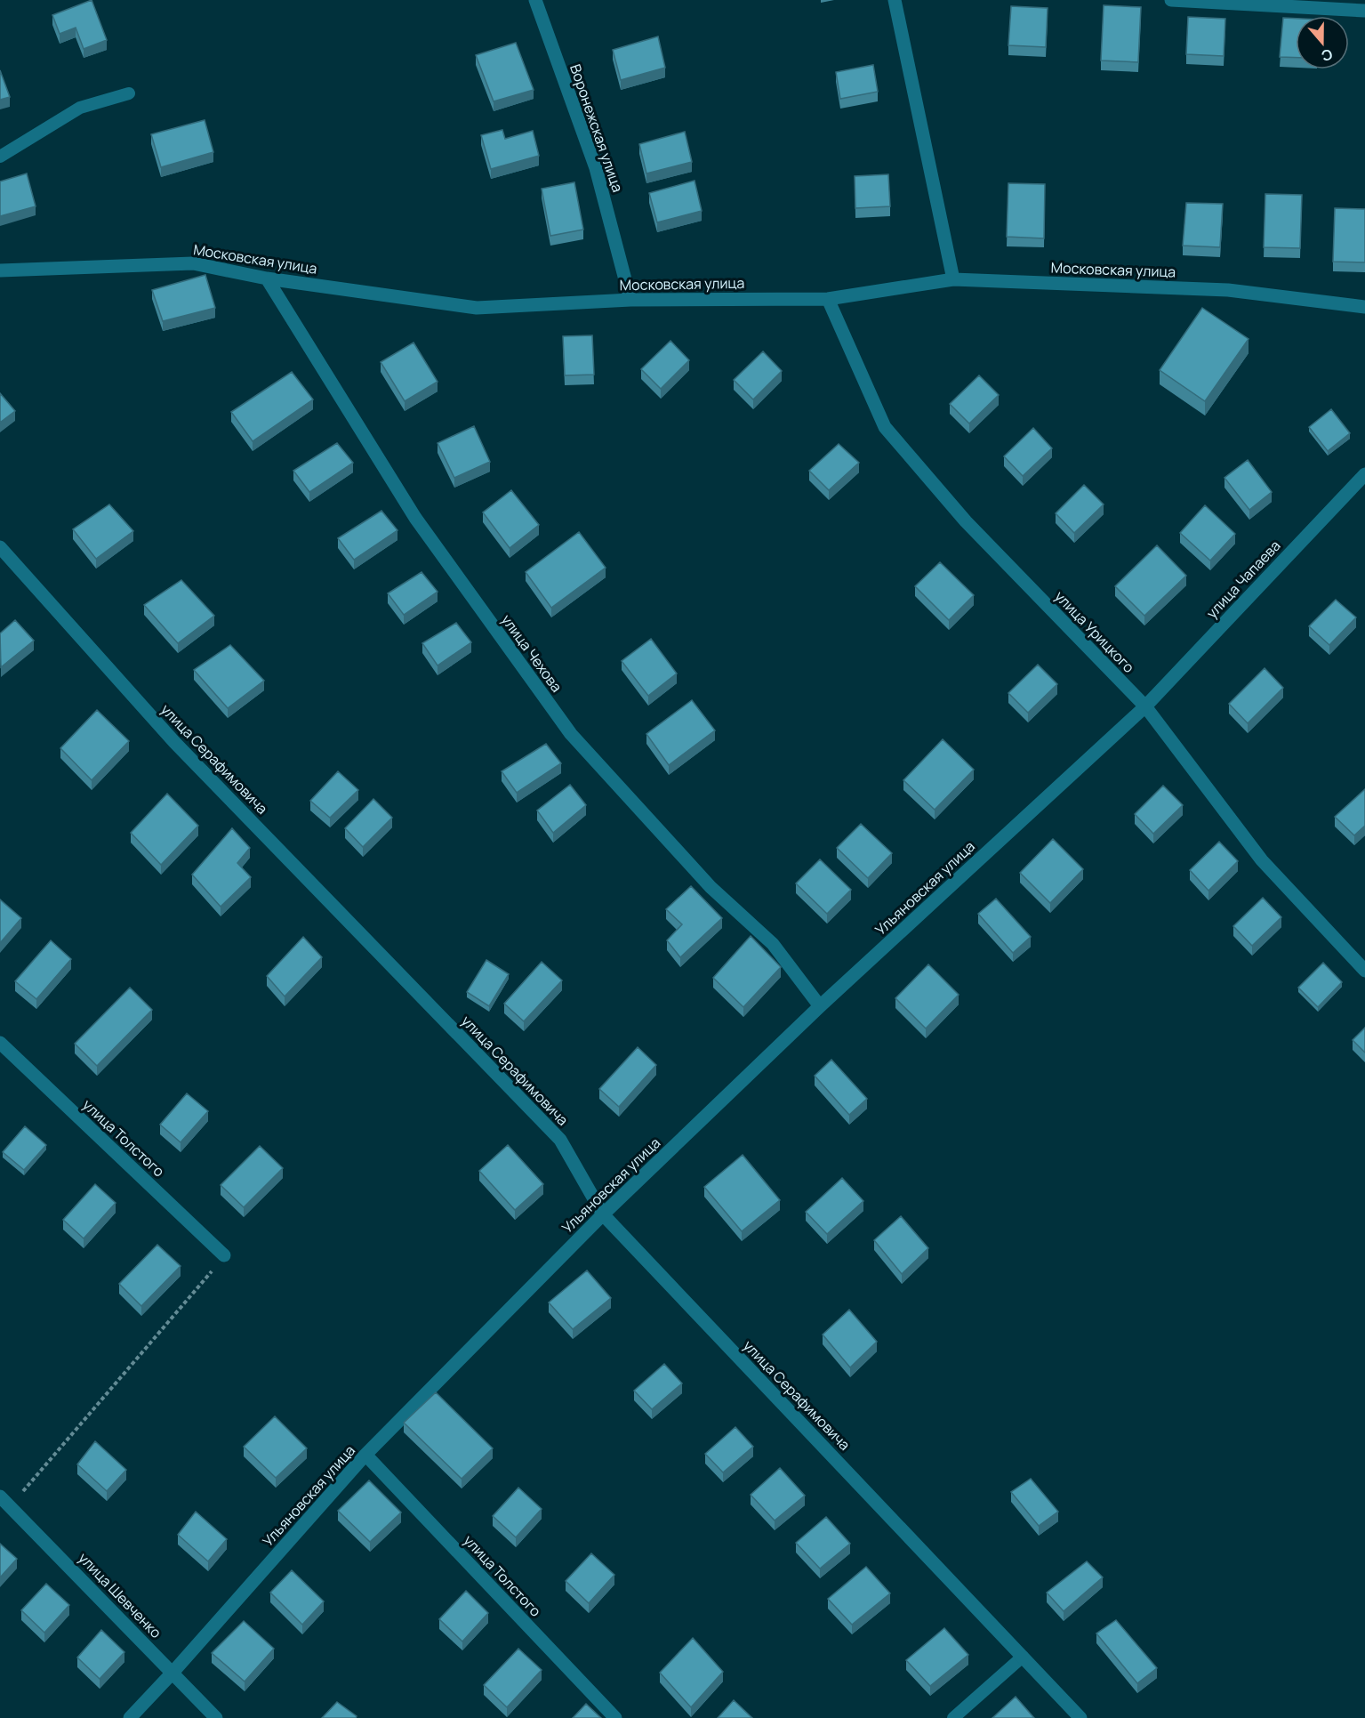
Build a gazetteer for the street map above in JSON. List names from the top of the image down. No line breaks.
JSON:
{"streets":{"street":["Воронежская улица","Московская улица","улица Чапаева","улица Урицкого","улица Чехова","улица Серафимовича","Ульяновская улица","улица Толстого","улица Шевченко"]},"crossings":[["Воронежская улица","Московская улица"],["Московская улица","улица Урицкого"],["Московская улица","улица Чехова"],["улица Чапаева","улица Урицкого"],["улица Чапаева","Ульяновская улица"],["улица Урицкого","Ульяновская улица"],["улица Чехова","Ульяновская улица"],["улица Серафимовича","Ульяновская улица"],["Ульяновская улица","улица Толстого"],["Ульяновская улица","улица Шевченко"]],"north":"bottom"}
